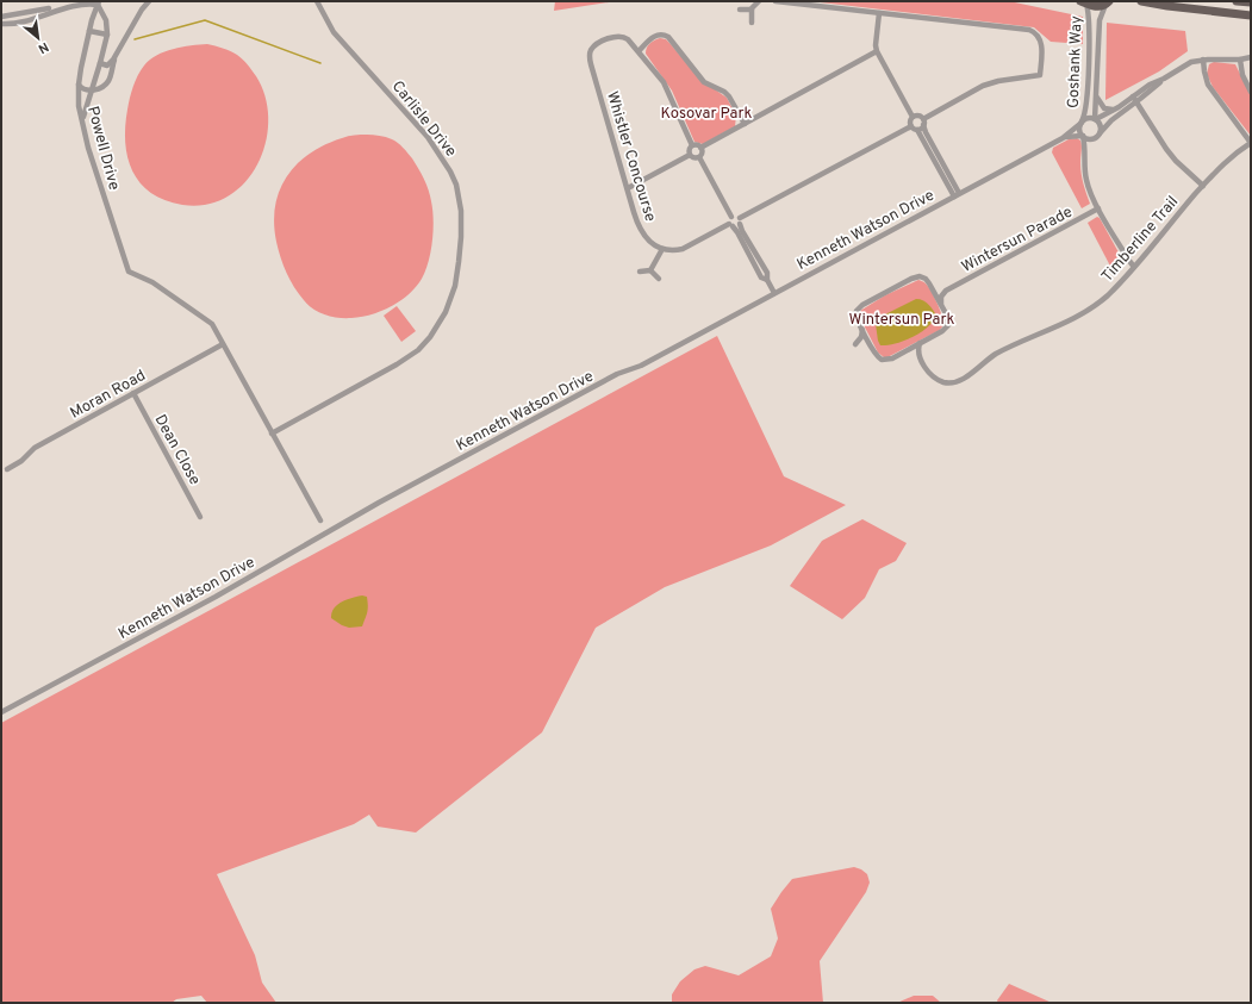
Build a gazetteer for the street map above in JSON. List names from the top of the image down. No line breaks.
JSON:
{"streets":{"street":["Goshank Way","Carlisle Drive","Powell Drive","Whistler Concourse","Kenneth Watson Drive","Wintersun Parade","Timberline Trail","Moran Road","Dean Close"]},"crossings":[["Goshank Way","Kenneth Watson Drive"],["Powell Drive","Moran Road"],["Moran Road","Dean Close"]],"parks":["Kosovar Park","Wintersun Park"],"north":"bottom right"}
